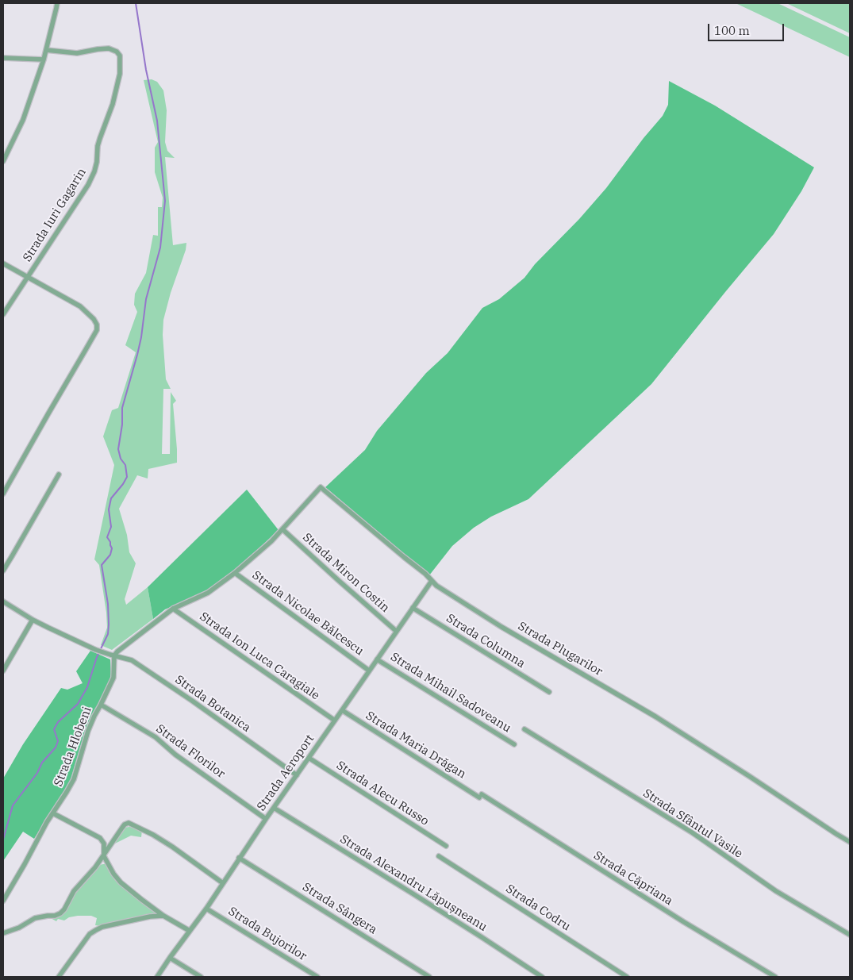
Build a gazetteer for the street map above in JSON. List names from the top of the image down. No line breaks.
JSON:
{"streets":{"street":["Strada Iuri Gagarin","Strada Miron Costin","Strada Nicolae Bălcescu","Strada Columna","Strada Plugarilor","Strada Ion Luca Caragiale","Strada Mihail Sadoveanu","Strada Botanica","Strada Maria Drăgan","Strada Hlobeni","Strada Florilor","Strada Aeroport","Strada Alecu Russo","Strada Sfântul Vasile","Strada Căpriana","Strada Alexandru Lăpușneanu","Strada Codru","Strada Sângera","Strada Bujorilor"]},"crossings":[["Strada Miron Costin","Strada Plugarilor"],["Strada Miron Costin","Strada Aeroport"],["Strada Nicolae Bălcescu","Strada Aeroport"],["Strada Columna","Strada Aeroport"],["Strada Plugarilor","Strada Aeroport"],["Strada Ion Luca Caragiale","Strada Aeroport"],["Strada Mihail Sadoveanu","Strada Aeroport"],["Strada Botanica","Strada Hlobeni"],["Strada Botanica","Strada Aeroport"],["Strada Maria Drăgan","Strada Aeroport"],["Strada Maria Drăgan","Strada Căpriana"],["Strada Hlobeni","Strada Florilor"],["Strada Florilor","Strada Aeroport"],["Strada Aeroport","Strada Alecu Russo"],["Strada Aeroport","Strada Alexandru Lăpușneanu"],["Strada Aeroport","Strada Sângera"],["Strada Aeroport","Strada Bujorilor"]],"scale_bar":"100 m"}
